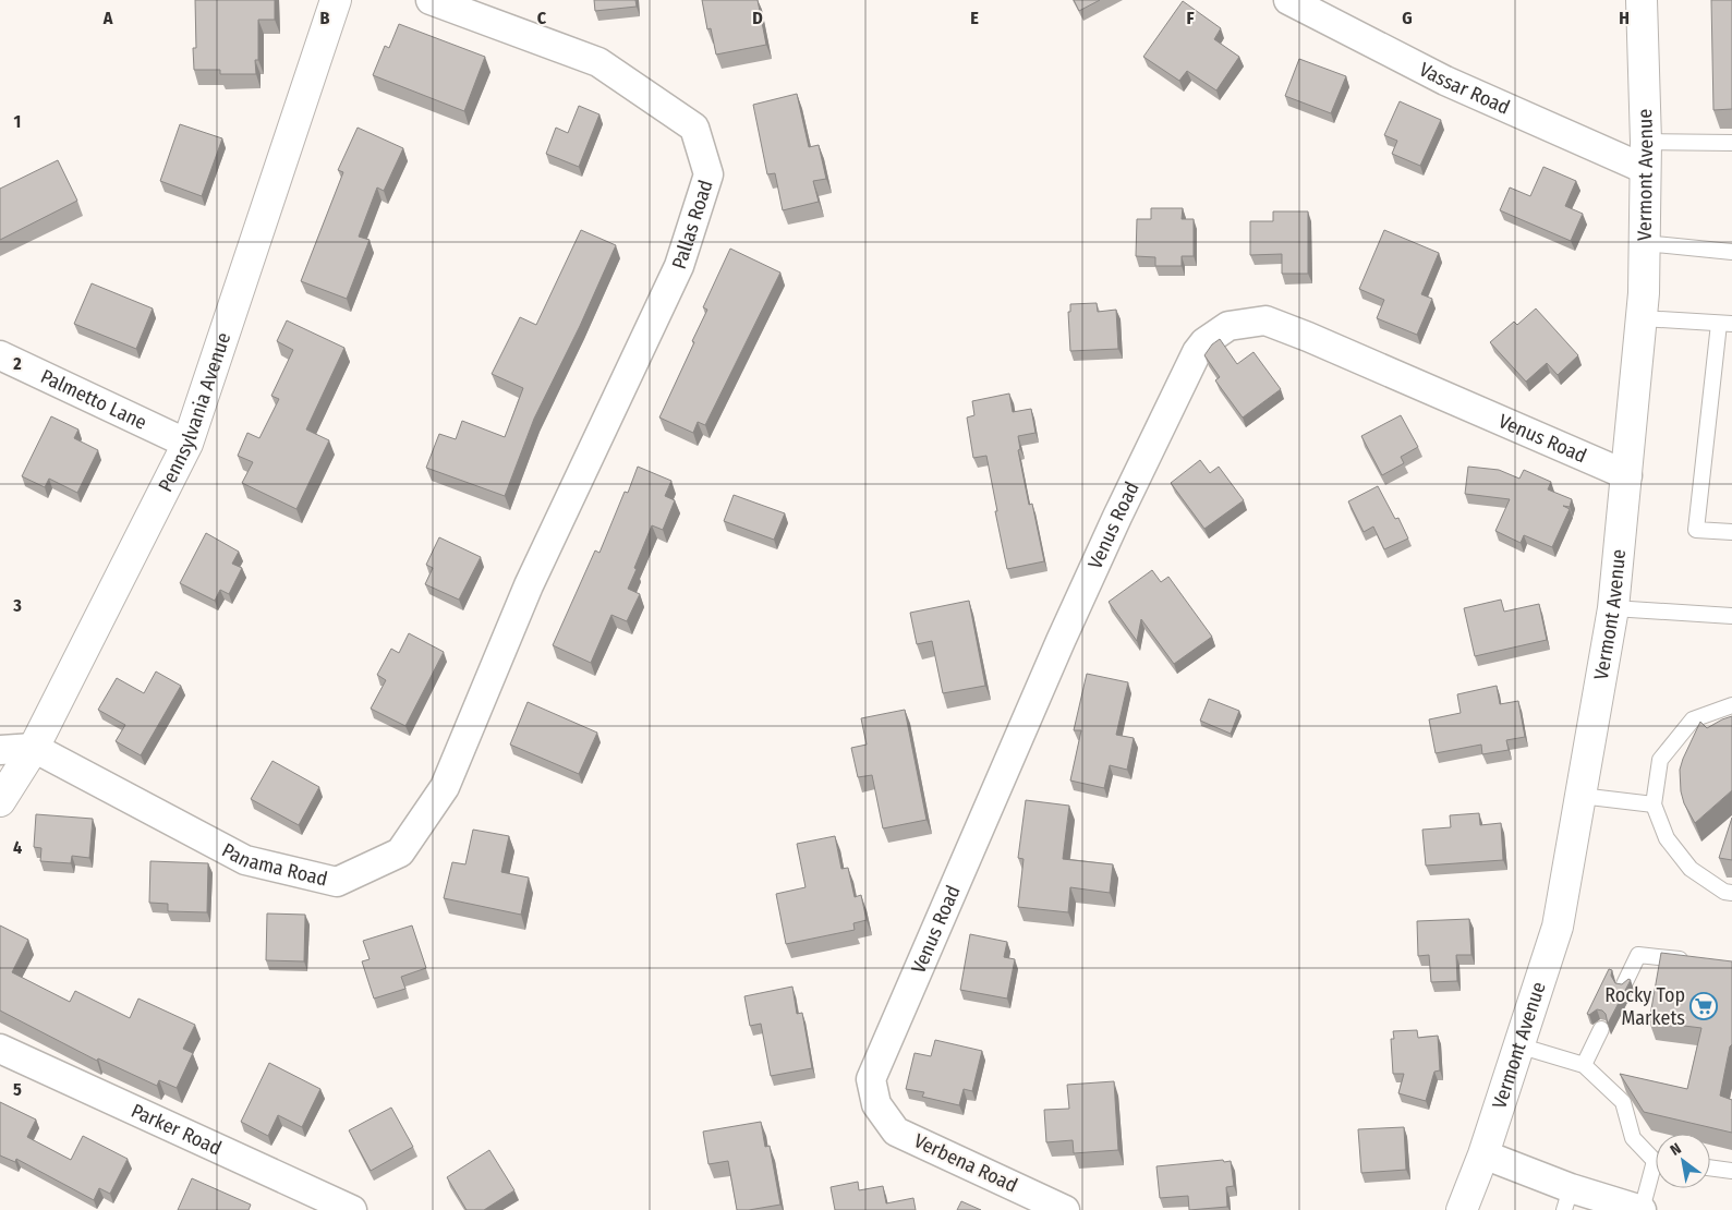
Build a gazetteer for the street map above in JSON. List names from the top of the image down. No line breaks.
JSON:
{"streets":{"street":["Vassar Road","Vermont Avenue","Pallas Road","Palmetto Lane","Pennsylvania Avenue","Venus Road","Panama Road","Parker Road","Verbena Road"]},"crossings":[["Vassar Road","Vermont Avenue"],["Vermont Avenue","Venus Road"],["Pallas Road","Panama Road"],["Palmetto Lane","Pennsylvania Avenue"],["Pennsylvania Avenue","Panama Road"],["Venus Road","Verbena Road"]],"places":{"supermarket":["Rocky Top Markets"]},"north":"top left","grid":{"columns":["A","B","C","D","E","F","G","H"],"rows":["1","2","3","4","5"]}}
